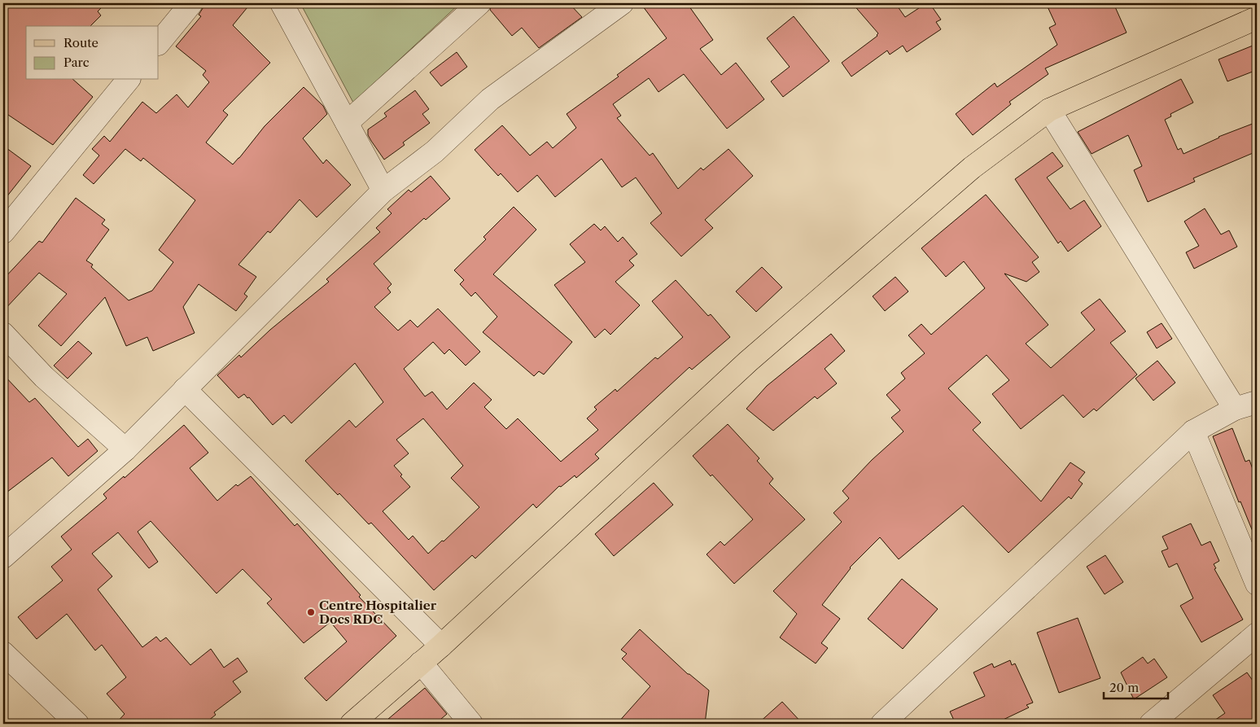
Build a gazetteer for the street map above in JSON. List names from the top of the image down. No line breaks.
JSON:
{"places":["Centre Hospitalier Docs RDC"],"legend":["Route","Parc"],"scale_bar":"20 m"}
